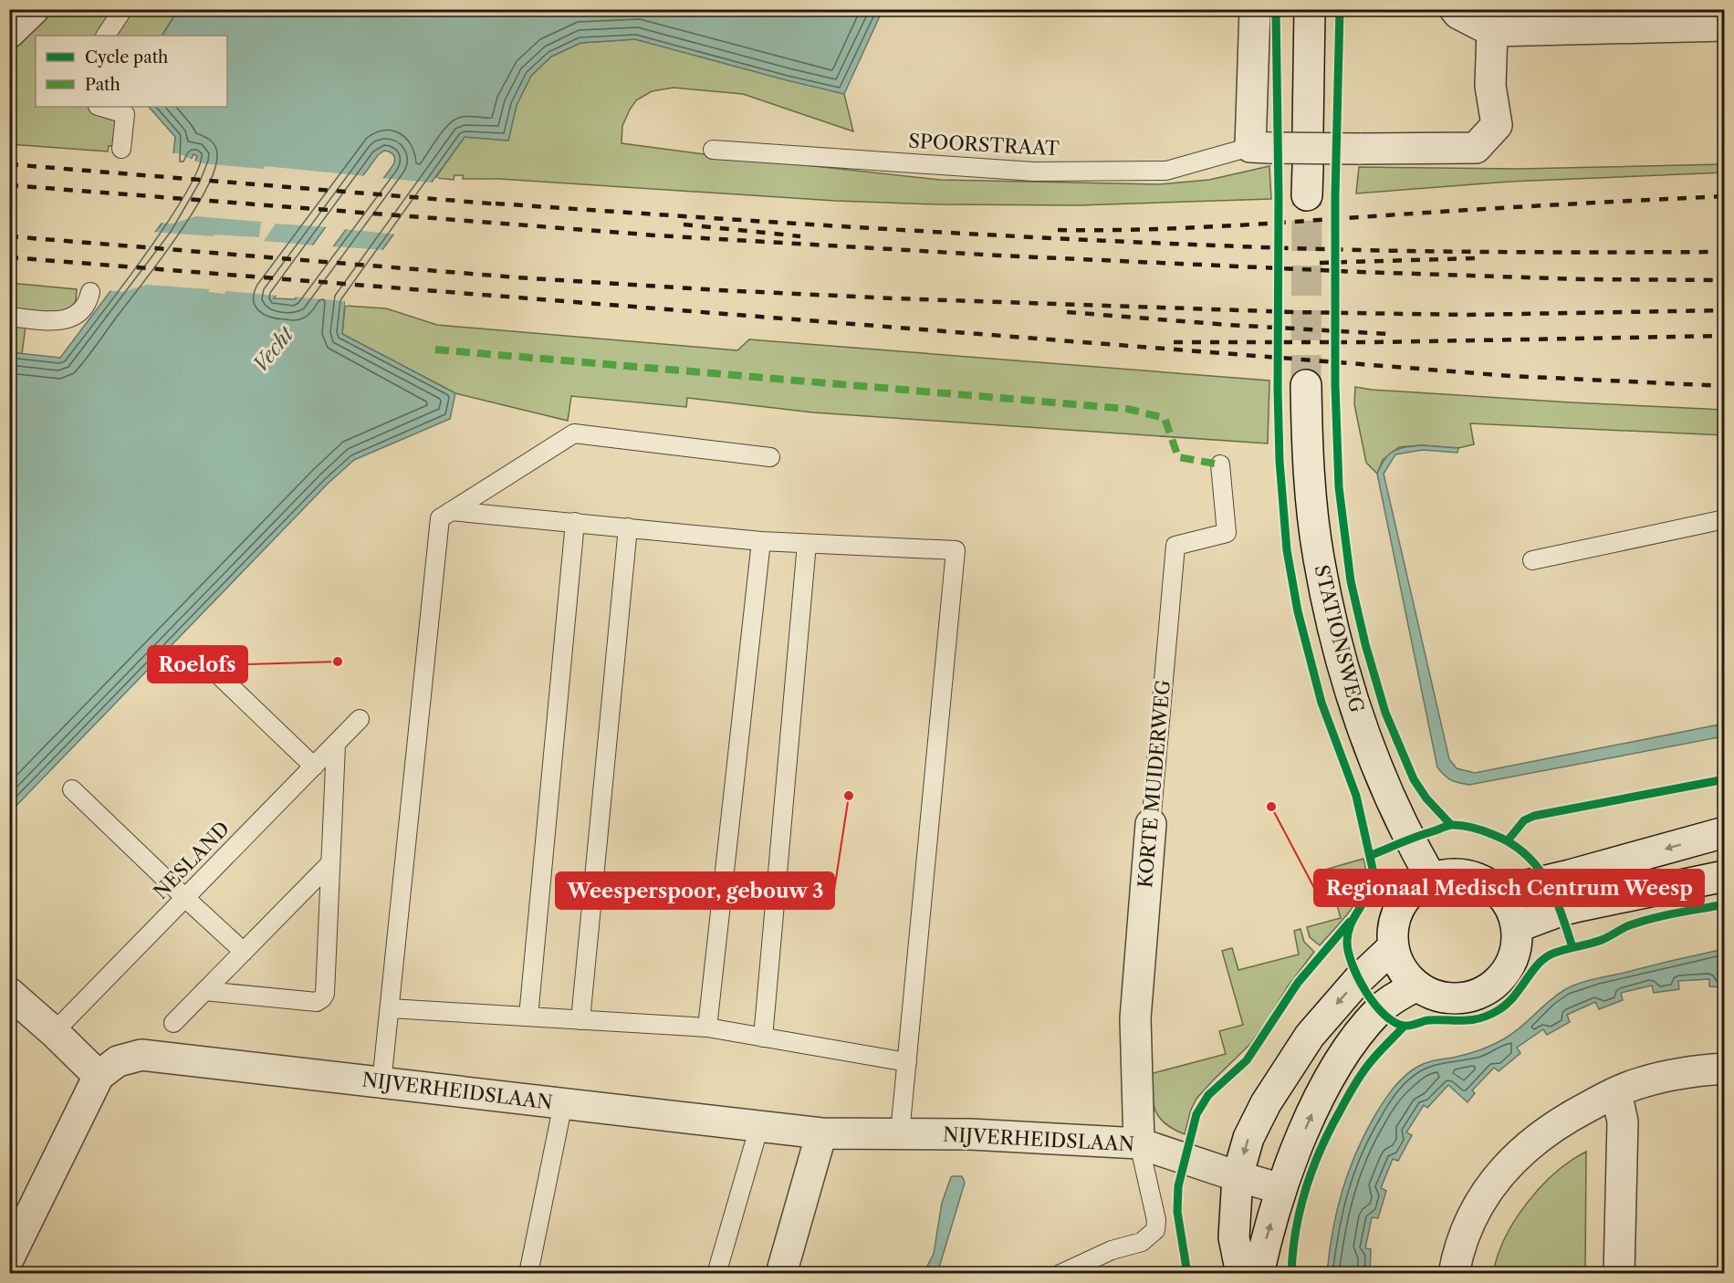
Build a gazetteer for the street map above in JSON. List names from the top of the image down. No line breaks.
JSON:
{"streets":{"street":["STATIONSWEG","KORTE MUIDERWEG","NIJVERHEIDSLAAN"],"lane":["SPOORSTRAAT","NESLAND"]},"crossings":[["KORTE MUIDERWEG","NIJVERHEIDSLAAN"]],"water":["Vecht"],"places":["Roelofs","Weesperspoor, gebouw 3","Regionaal Medisch Centrum Weesp"],"legend":["Cycle path","Path"]}
